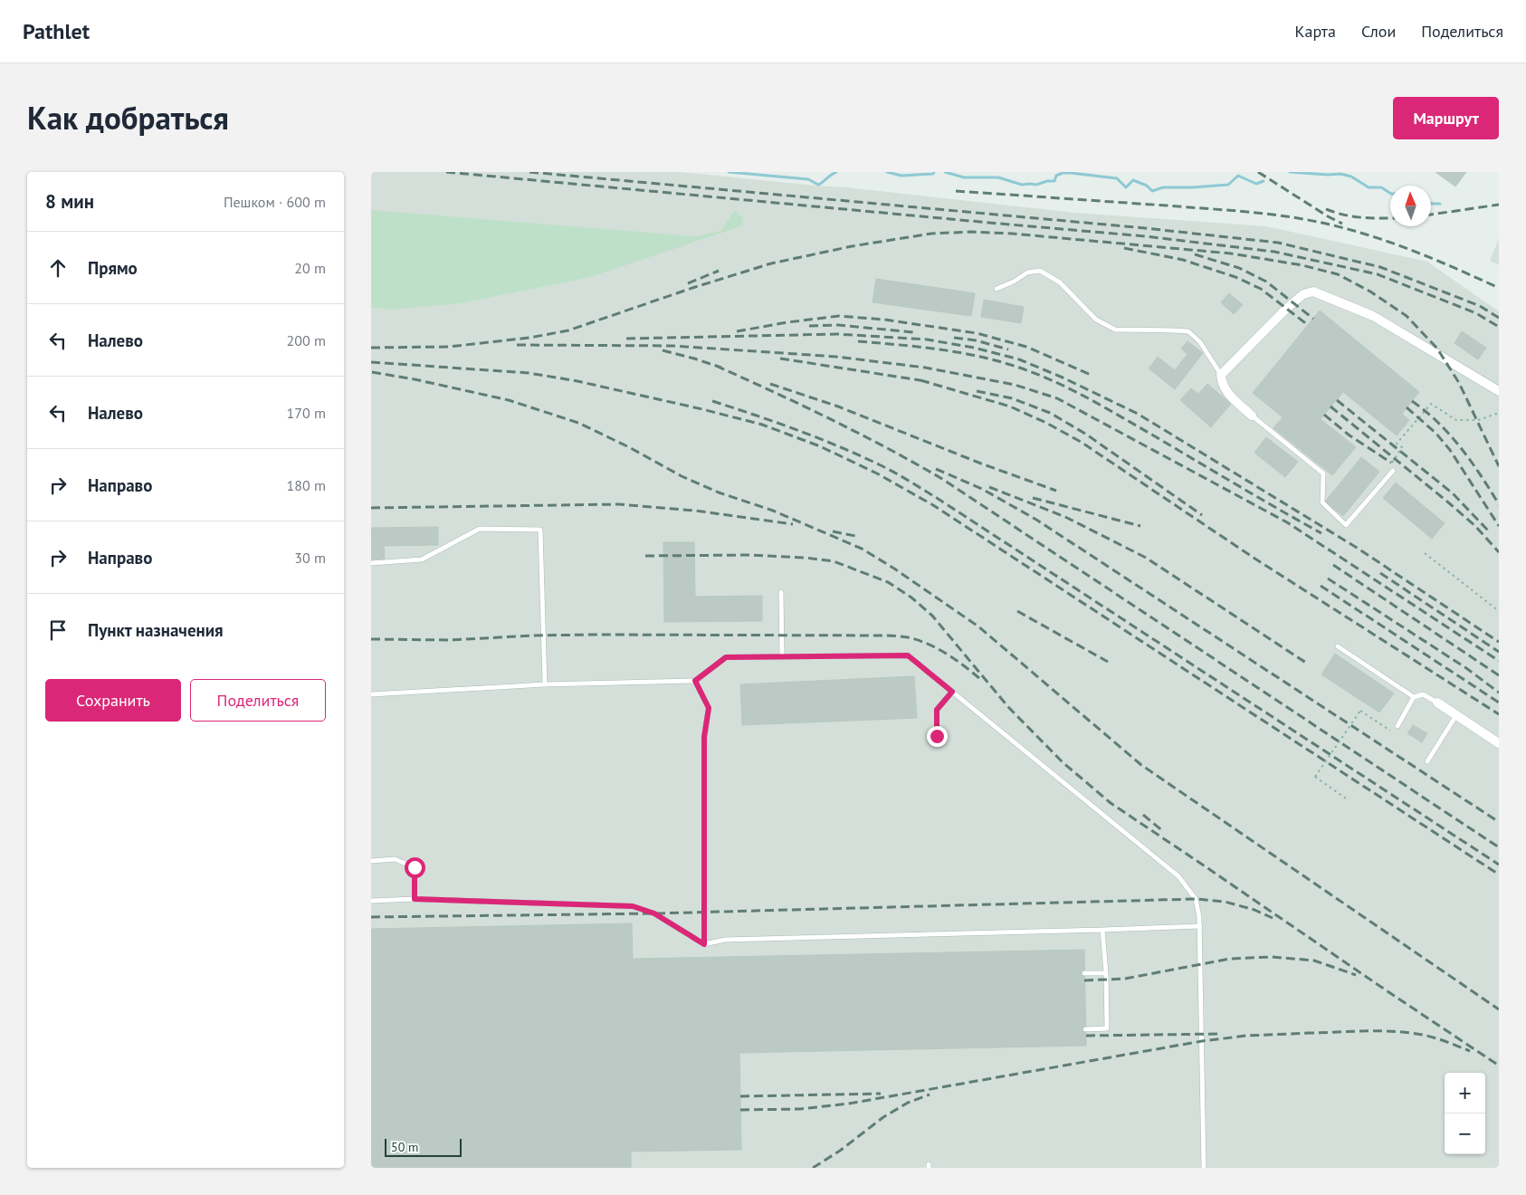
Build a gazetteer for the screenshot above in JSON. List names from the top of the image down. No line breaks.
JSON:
{"scale_bar":"50 m","north":"top","page":{"header":"Pathlet","nav":["Карта","Слои","Поделиться"],"title":"Как добраться","buttons":["Маршрут",["Сохранить","Поделиться"]],"heading":["8 мин","Пешком · 600 m"],"list":[["Прямо","20 m"],["Налево","200 m"],["Налево","170 m"],["Направо","180 m"],["Направо","30 m"],"Пункт назначения"],"map_buttons":["+","−"],"scale":"50 m"}}
